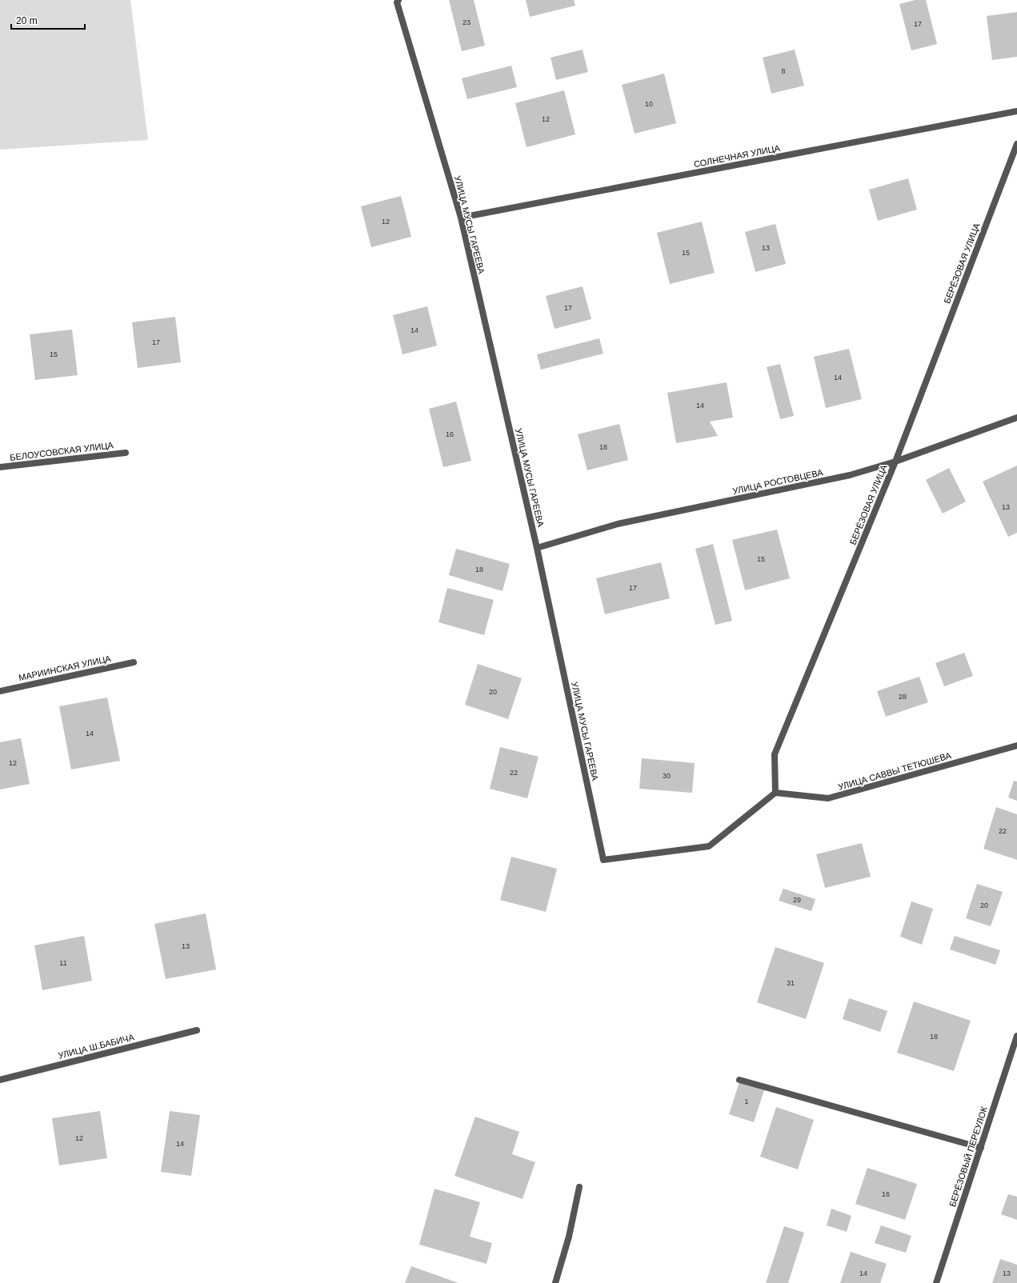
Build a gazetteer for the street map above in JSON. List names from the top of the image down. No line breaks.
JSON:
{"streets":{"street":["СОЛНЕЧНАЯ УЛИЦА","УЛИЦА МУСЫ ГАРЕЕВА","БЕРЁЗОВАЯ УЛИЦА","БЕЛОУСОВСКАЯ УЛИЦА","УЛИЦА РОСТОВЦЕВА","МАРИИНСКАЯ УЛИЦА","УЛИЦА САВВЫ ТЕТЮШЕВА","УЛИЦА Ш.БАБИЧА","БЕРЁЗОВЫЙ ПЕРЕУЛОК"]},"crossings":[["СОЛНЕЧНАЯ УЛИЦА","УЛИЦА МУСЫ ГАРЕЕВА"],["УЛИЦА МУСЫ ГАРЕЕВА","БЕРЁЗОВАЯ УЛИЦА"],["УЛИЦА МУСЫ ГАРЕЕВА","УЛИЦА РОСТОВЦЕВА"],["УЛИЦА МУСЫ ГАРЕЕВА","УЛИЦА САВВЫ ТЕТЮШЕВА"],["БЕРЁЗОВАЯ УЛИЦА","УЛИЦА РОСТОВЦЕВА"],["БЕРЁЗОВАЯ УЛИЦА","УЛИЦА САВВЫ ТЕТЮШЕВА"]],"house_numbers":["23","17","8","10","12","12","13","15","17","14","17","15","14","14","16","18","13","15","18","17","20","28","14","12","22","30","22","29","20","13","11","31","18","1","12","14","16","14","13"],"scale_bar":"20 m"}
